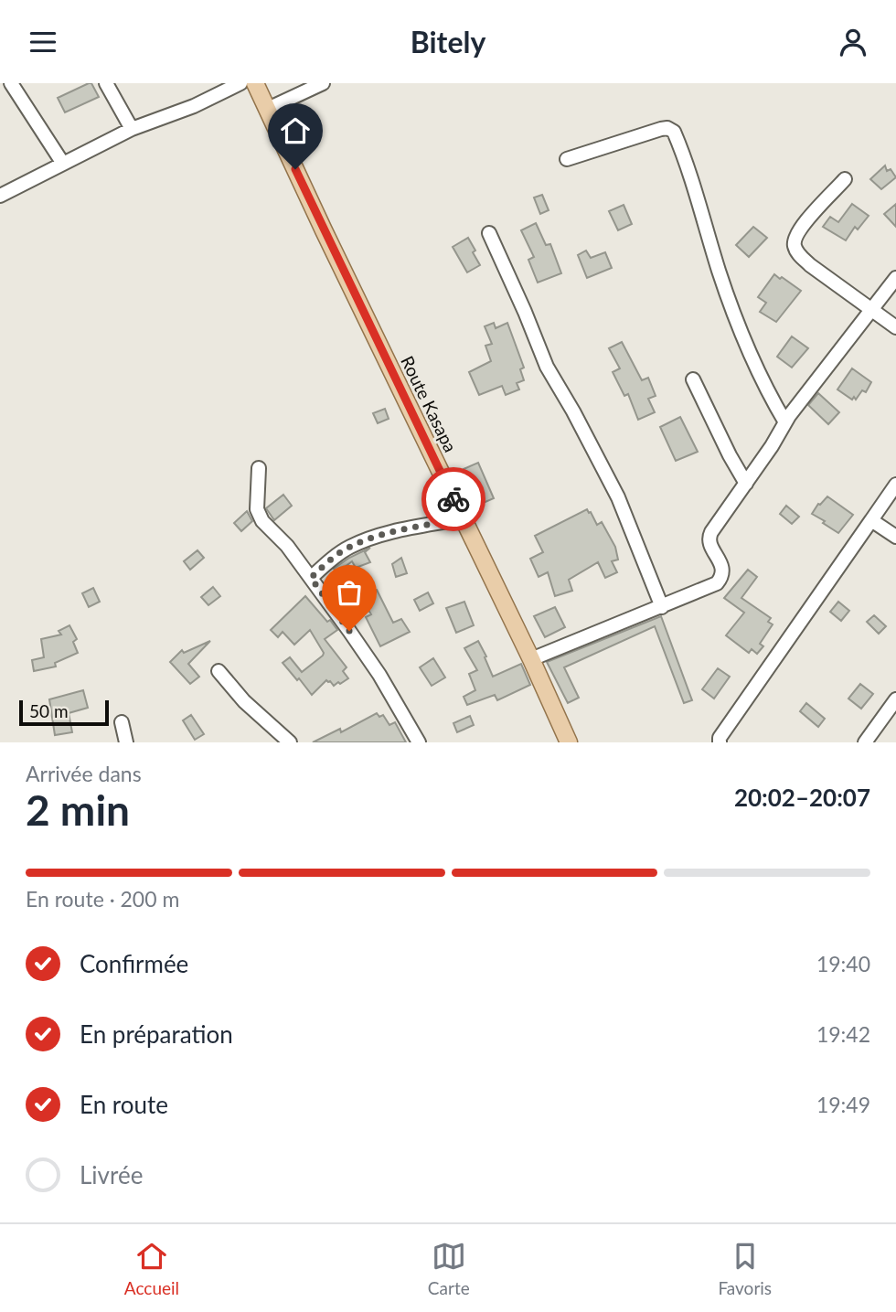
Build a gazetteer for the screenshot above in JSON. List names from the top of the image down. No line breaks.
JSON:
{"streets":{"main road":["Route Kasapa"]},"scale_bar":"50 m","page":{"header":"Bitely","scale":"50 m","heading":["2 min","Arrivée dans","20:02–20:07"],"bar":"En route · 200 m","list":[["Confirmée","19:40"],["En préparation","19:42"],["En route","19:49"],"Livrée"],"tabs":["Accueil","Carte","Favoris"]}}
